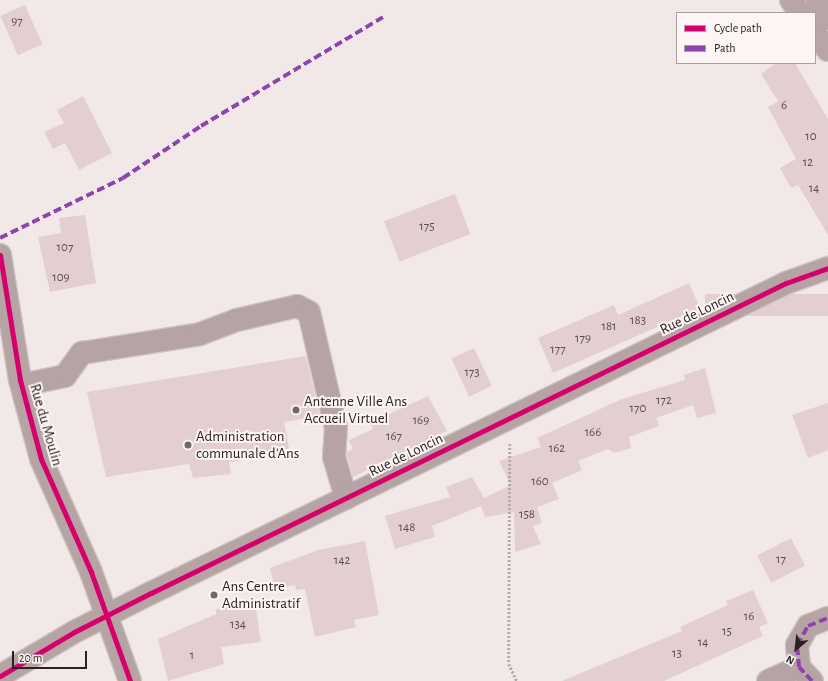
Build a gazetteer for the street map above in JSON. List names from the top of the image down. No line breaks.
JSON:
{"streets":{"street":["Rue de Loncin","Rue du Moulin"]},"crossings":[["Rue de Loncin","Rue du Moulin"]],"places":["Antenne Ville Ans Accueil Virtuel","Administration communale d'Ans","Ans Centre Administratif"],"house_numbers":["97","6","10","12","14","175","107","109","183","181","179","177","173","172","170","169","166","167","162","160","158","148","17","142","16","134","15","14","13","1"],"legend":["Cycle path","Path"],"scale_bar":"20 m","north":"bottom left"}
